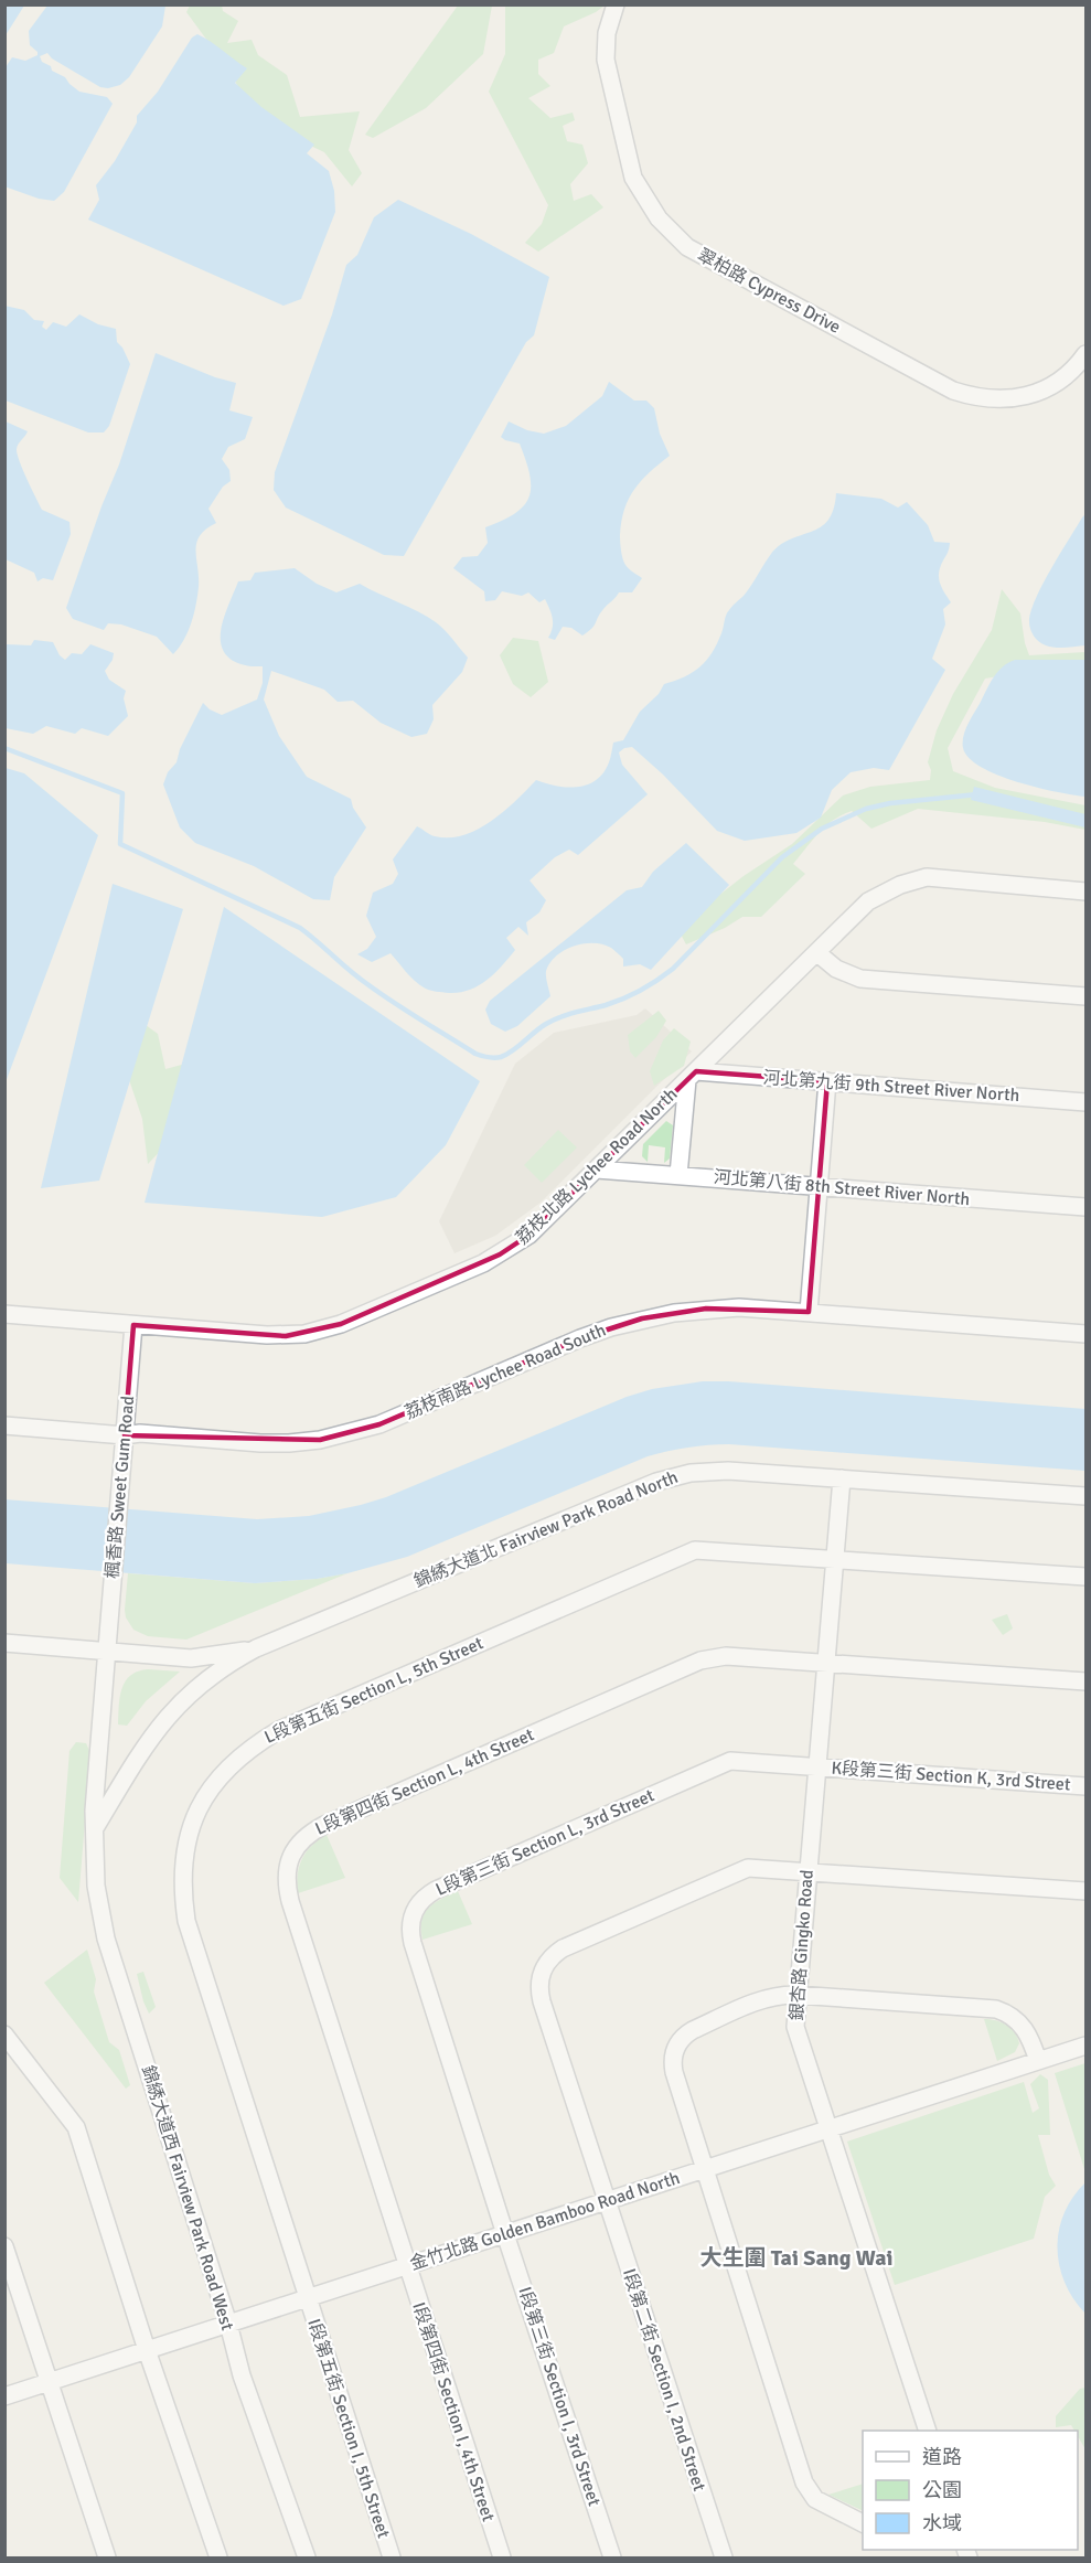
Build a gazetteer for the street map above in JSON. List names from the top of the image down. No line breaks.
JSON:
{"streets":{"street":["翠柏路 Cypress Drive","河北第九街 9th Street River North","荔枝北路 Lychee Road North","河北第八街 8th Street River North","荔枝南路 Lychee Road South","楓香路 Sweet Gum Road","錦綉大道北 Fairview Park Road North","L段第五街 Section L, 5th Street","K段第三街 Section K, 3rd Street","L段第四街 Section L, 4th Street","L段第三街 Section L, 3rd Street","銀杏路 Gingko Road","錦綉大道西 Fairview Park Road West","金竹北路 Golden Bamboo Road North","I段第二街 Section I, 2nd Street","I段第三街 Section I, 3rd Street","I段第四街 Section I, 4th Street","I段第五街 Section I, 5th Street"]},"crossings":[["河北第九街 9th Street River North","荔枝北路 Lychee Road North"],["荔枝北路 Lychee Road North","河北第八街 8th Street River North"],["荔枝北路 Lychee Road North","楓香路 Sweet Gum Road"],["荔枝南路 Lychee Road South","楓香路 Sweet Gum Road"],["楓香路 Sweet Gum Road","錦綉大道西 Fairview Park Road West"],["錦綉大道北 Fairview Park Road North","銀杏路 Gingko Road"],["L段第五街 Section L, 5th Street","銀杏路 Gingko Road"],["L段第五街 Section L, 5th Street","金竹北路 Golden Bamboo Road North"],["L段第五街 Section L, 5th Street","I段第五街 Section I, 5th Street"],["K段第三街 Section K, 3rd Street","L段第三街 Section L, 3rd Street"],["K段第三街 Section K, 3rd Street","銀杏路 Gingko Road"],["L段第四街 Section L, 4th Street","銀杏路 Gingko Road"],["L段第四街 Section L, 4th Street","金竹北路 Golden Bamboo Road North"],["L段第四街 Section L, 4th Street","I段第四街 Section I, 4th Street"],["L段第三街 Section L, 3rd Street","銀杏路 Gingko Road"],["L段第三街 Section L, 3rd Street","金竹北路 Golden Bamboo Road North"],["L段第三街 Section L, 3rd Street","I段第三街 Section I, 3rd Street"],["銀杏路 Gingko Road","金竹北路 Golden Bamboo Road North"],["銀杏路 Gingko Road","I段第二街 Section I, 2nd Street"],["錦綉大道西 Fairview Park Road West","金竹北路 Golden Bamboo Road North"],["金竹北路 Golden Bamboo Road North","I段第二街 Section I, 2nd Street"],["金竹北路 Golden Bamboo Road North","I段第三街 Section I, 3rd Street"],["金竹北路 Golden Bamboo Road North","I段第四街 Section I, 4th Street"],["金竹北路 Golden Bamboo Road North","I段第五街 Section I, 5th Street"]],"districts":["大生圍 Tai Sang Wai"],"legend":["道路","公園","水域"]}
